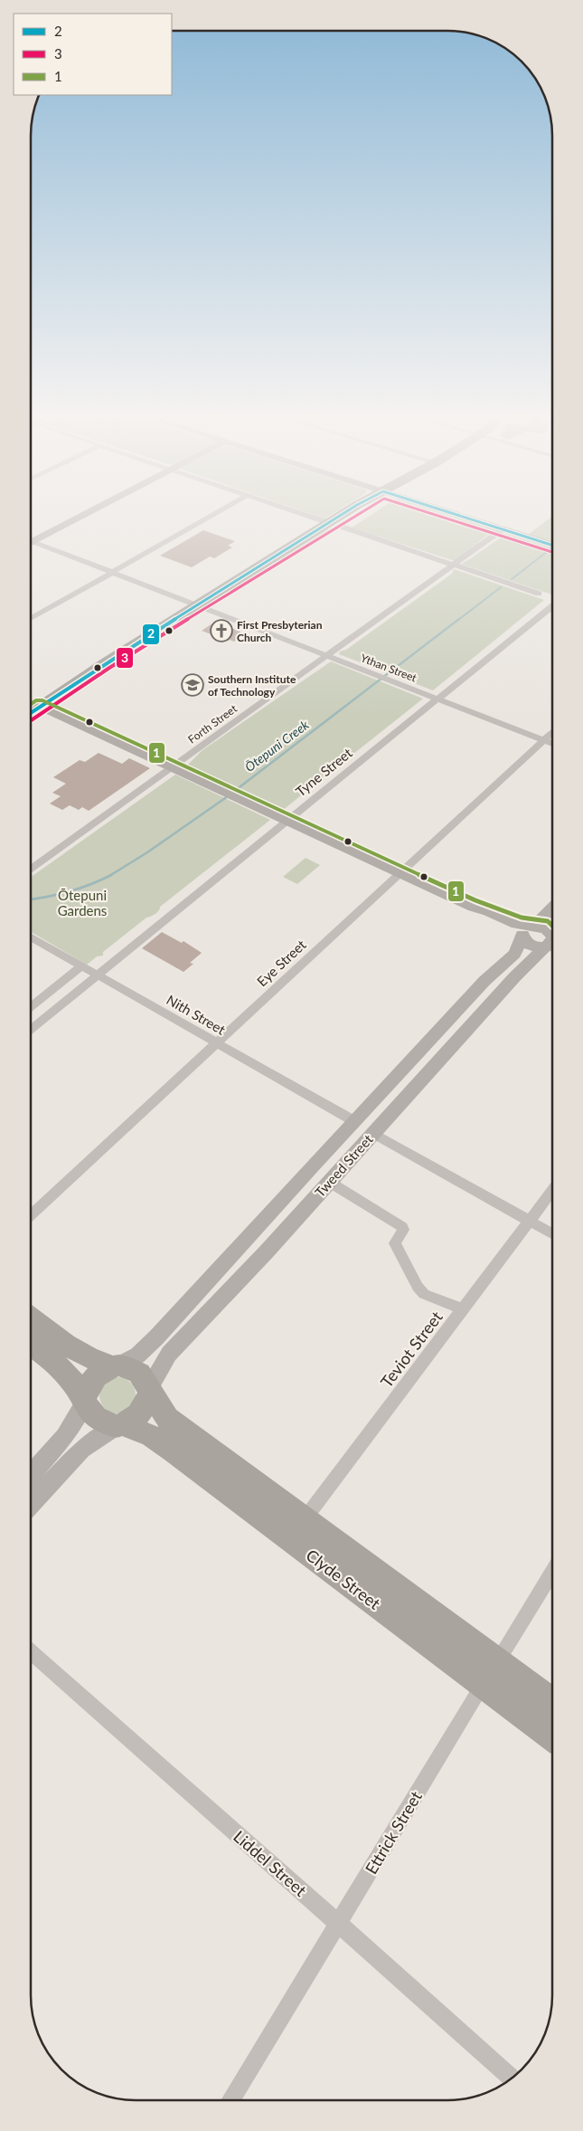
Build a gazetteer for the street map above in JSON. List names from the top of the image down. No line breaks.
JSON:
{"streets":{"highway":["Clyde Street"],"main road":["Tweed Street"],"street":["Ythan Street","Forth Street","Tyne Street","Eye Street","Nith Street","Teviot Street","Ettrick Street","Liddel Street"]},"crossings":[["Ythan Street","Forth Street"],["Ythan Street","Tyne Street"],["Ythan Street","Eye Street"],["Tyne Street","Nith Street"],["Eye Street","Nith Street"],["Nith Street","Tweed Street"],["Tweed Street","Clyde Street"],["Teviot Street","Clyde Street"],["Clyde Street","Ettrick Street"],["Ettrick Street","Liddel Street"]],"water":["Ōtepuni Creek"],"parks":["Ōtepuni Gardens"],"places":{"church":["First Presbyterian Church"],"school or university":["Southern Institute of Technology"]},"lines":["transit line 2","transit line 3","transit line 1"],"legend":["2","3","1"]}
